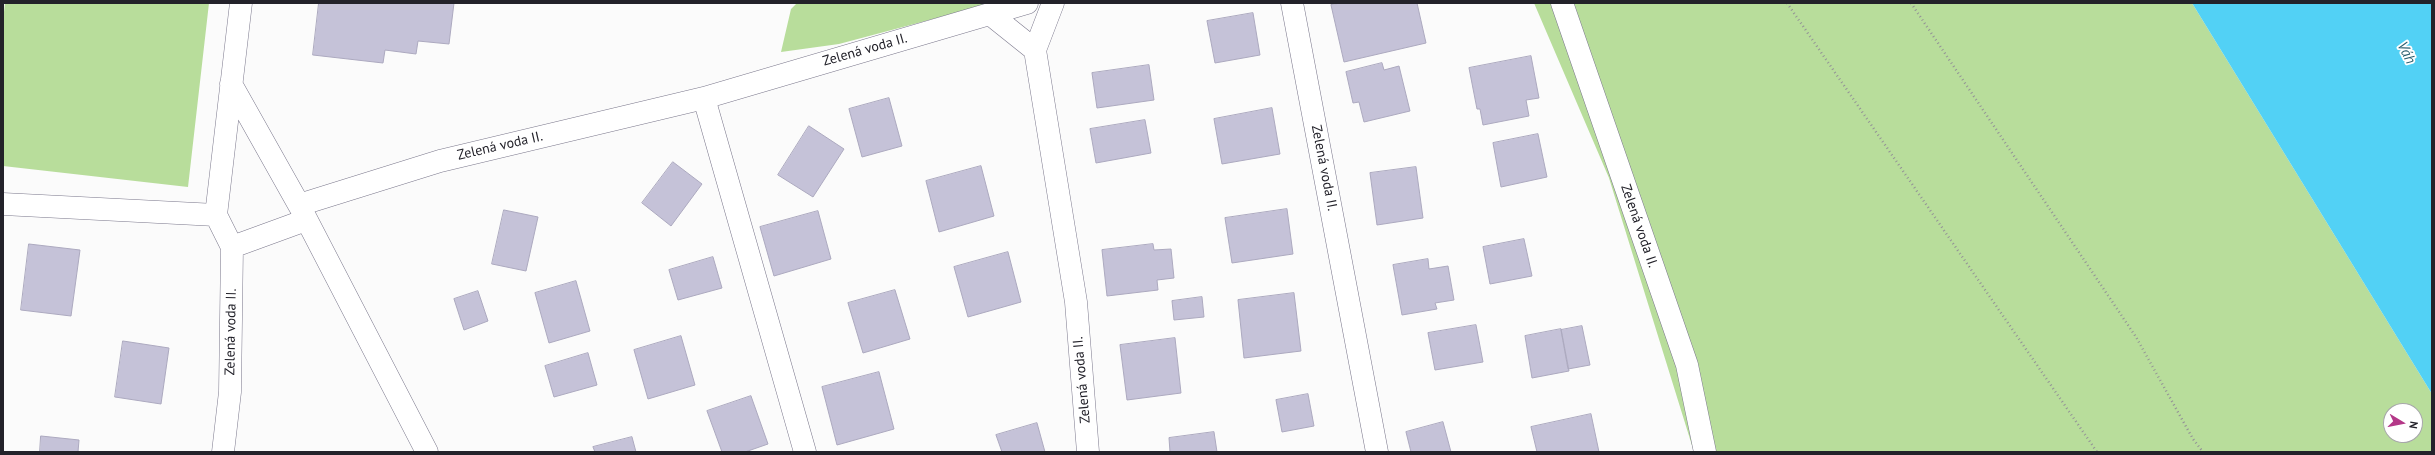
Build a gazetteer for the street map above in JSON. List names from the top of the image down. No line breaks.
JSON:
{"streets":{"street":["Zelená voda II."]},"water":["Váh"],"north":"right"}
